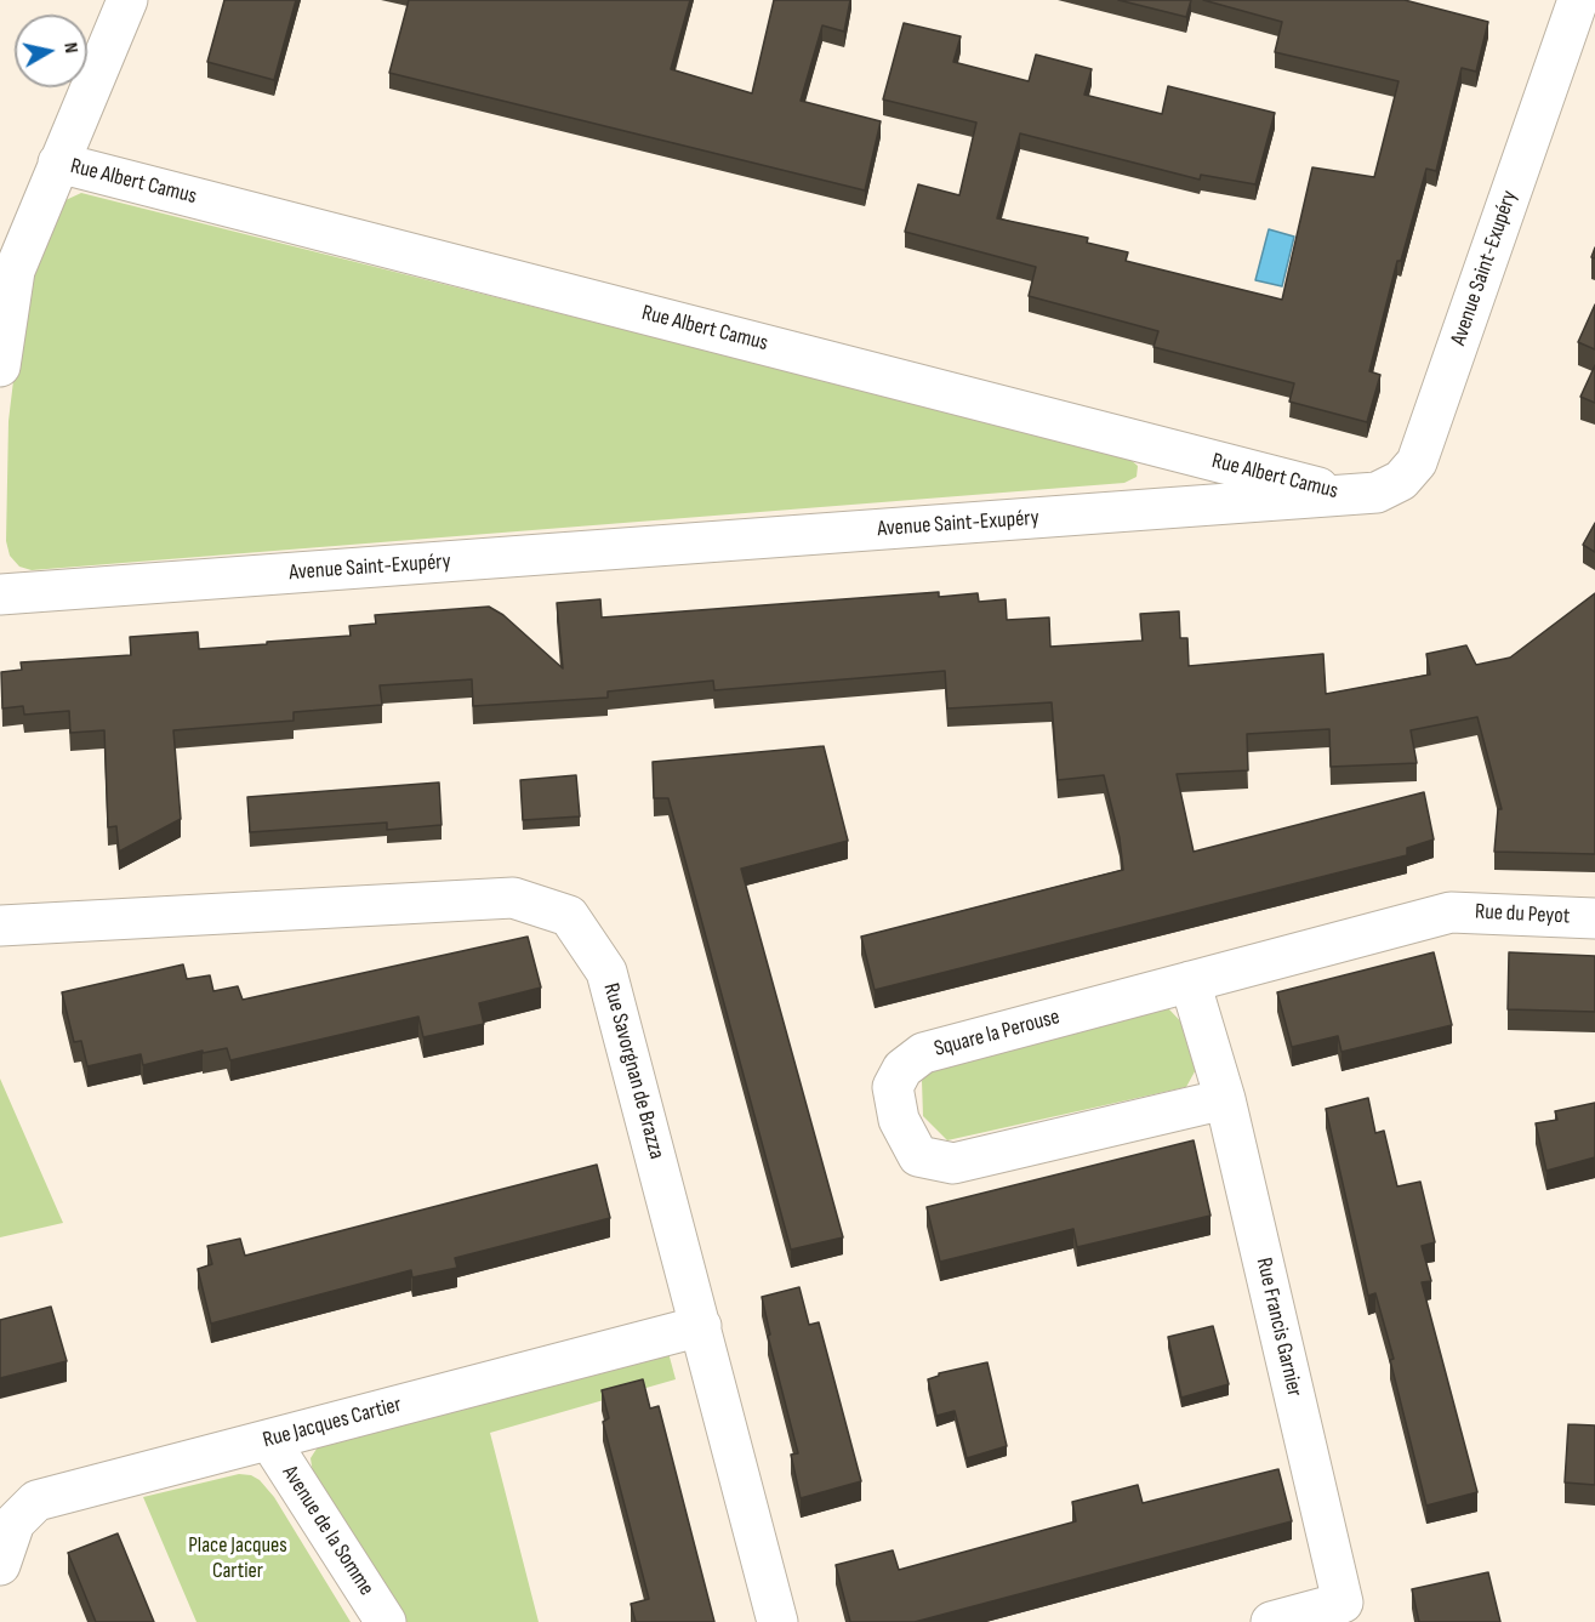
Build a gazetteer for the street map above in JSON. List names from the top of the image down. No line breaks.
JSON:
{"streets":{"street":["Rue Albert Camus","Avenue Saint-Exupéry","Rue du Peyot","Square la Perouse","Rue Savorgnan de Brazza","Rue Francis Garnier","Rue Jacques Cartier","Avenue de la Somme"]},"crossings":[["Rue Albert Camus","Avenue Saint-Exupéry"],["Rue du Peyot","Square la Perouse"],["Square la Perouse","Rue Francis Garnier"],["Rue Savorgnan de Brazza","Rue Jacques Cartier"],["Rue Jacques Cartier","Avenue de la Somme"]],"parks":["Place Jacques Cartier"],"north":"right"}
